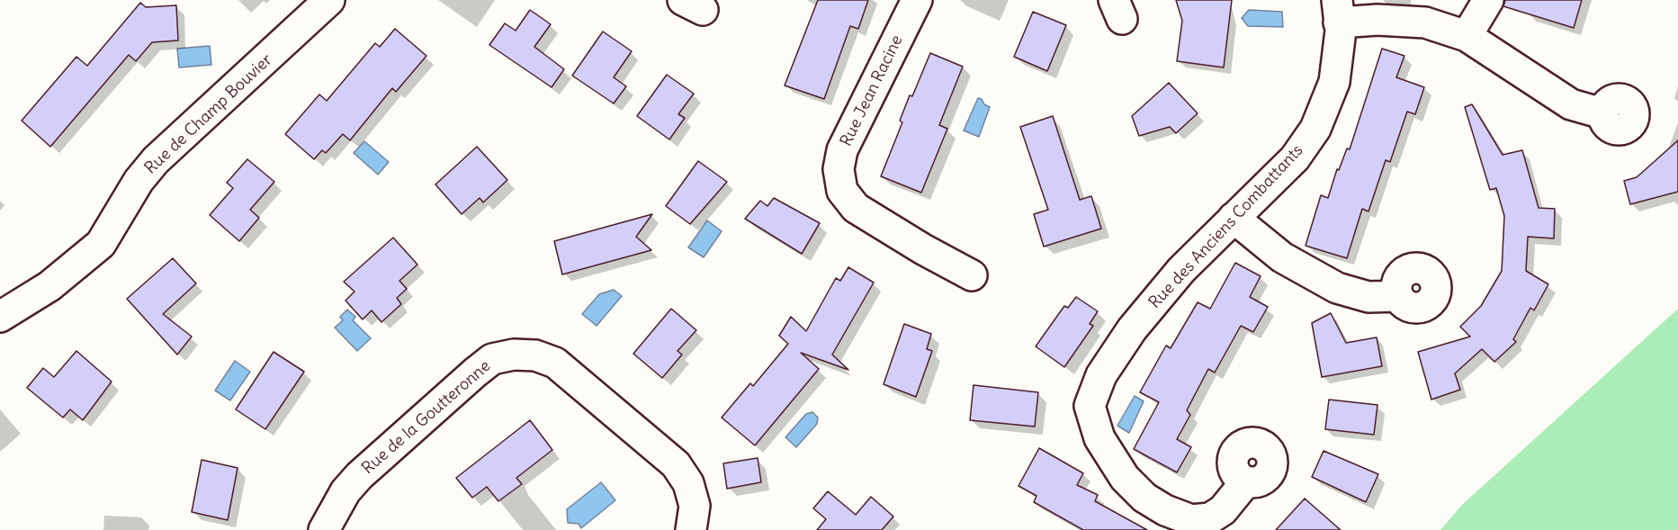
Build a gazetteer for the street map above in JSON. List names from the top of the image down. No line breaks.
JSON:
{"streets":{"street":["Rue Jean Racine","Rue de Champ Bouvier","Rue des Anciens Combattants","Rue de la Goutteronne"]}}
